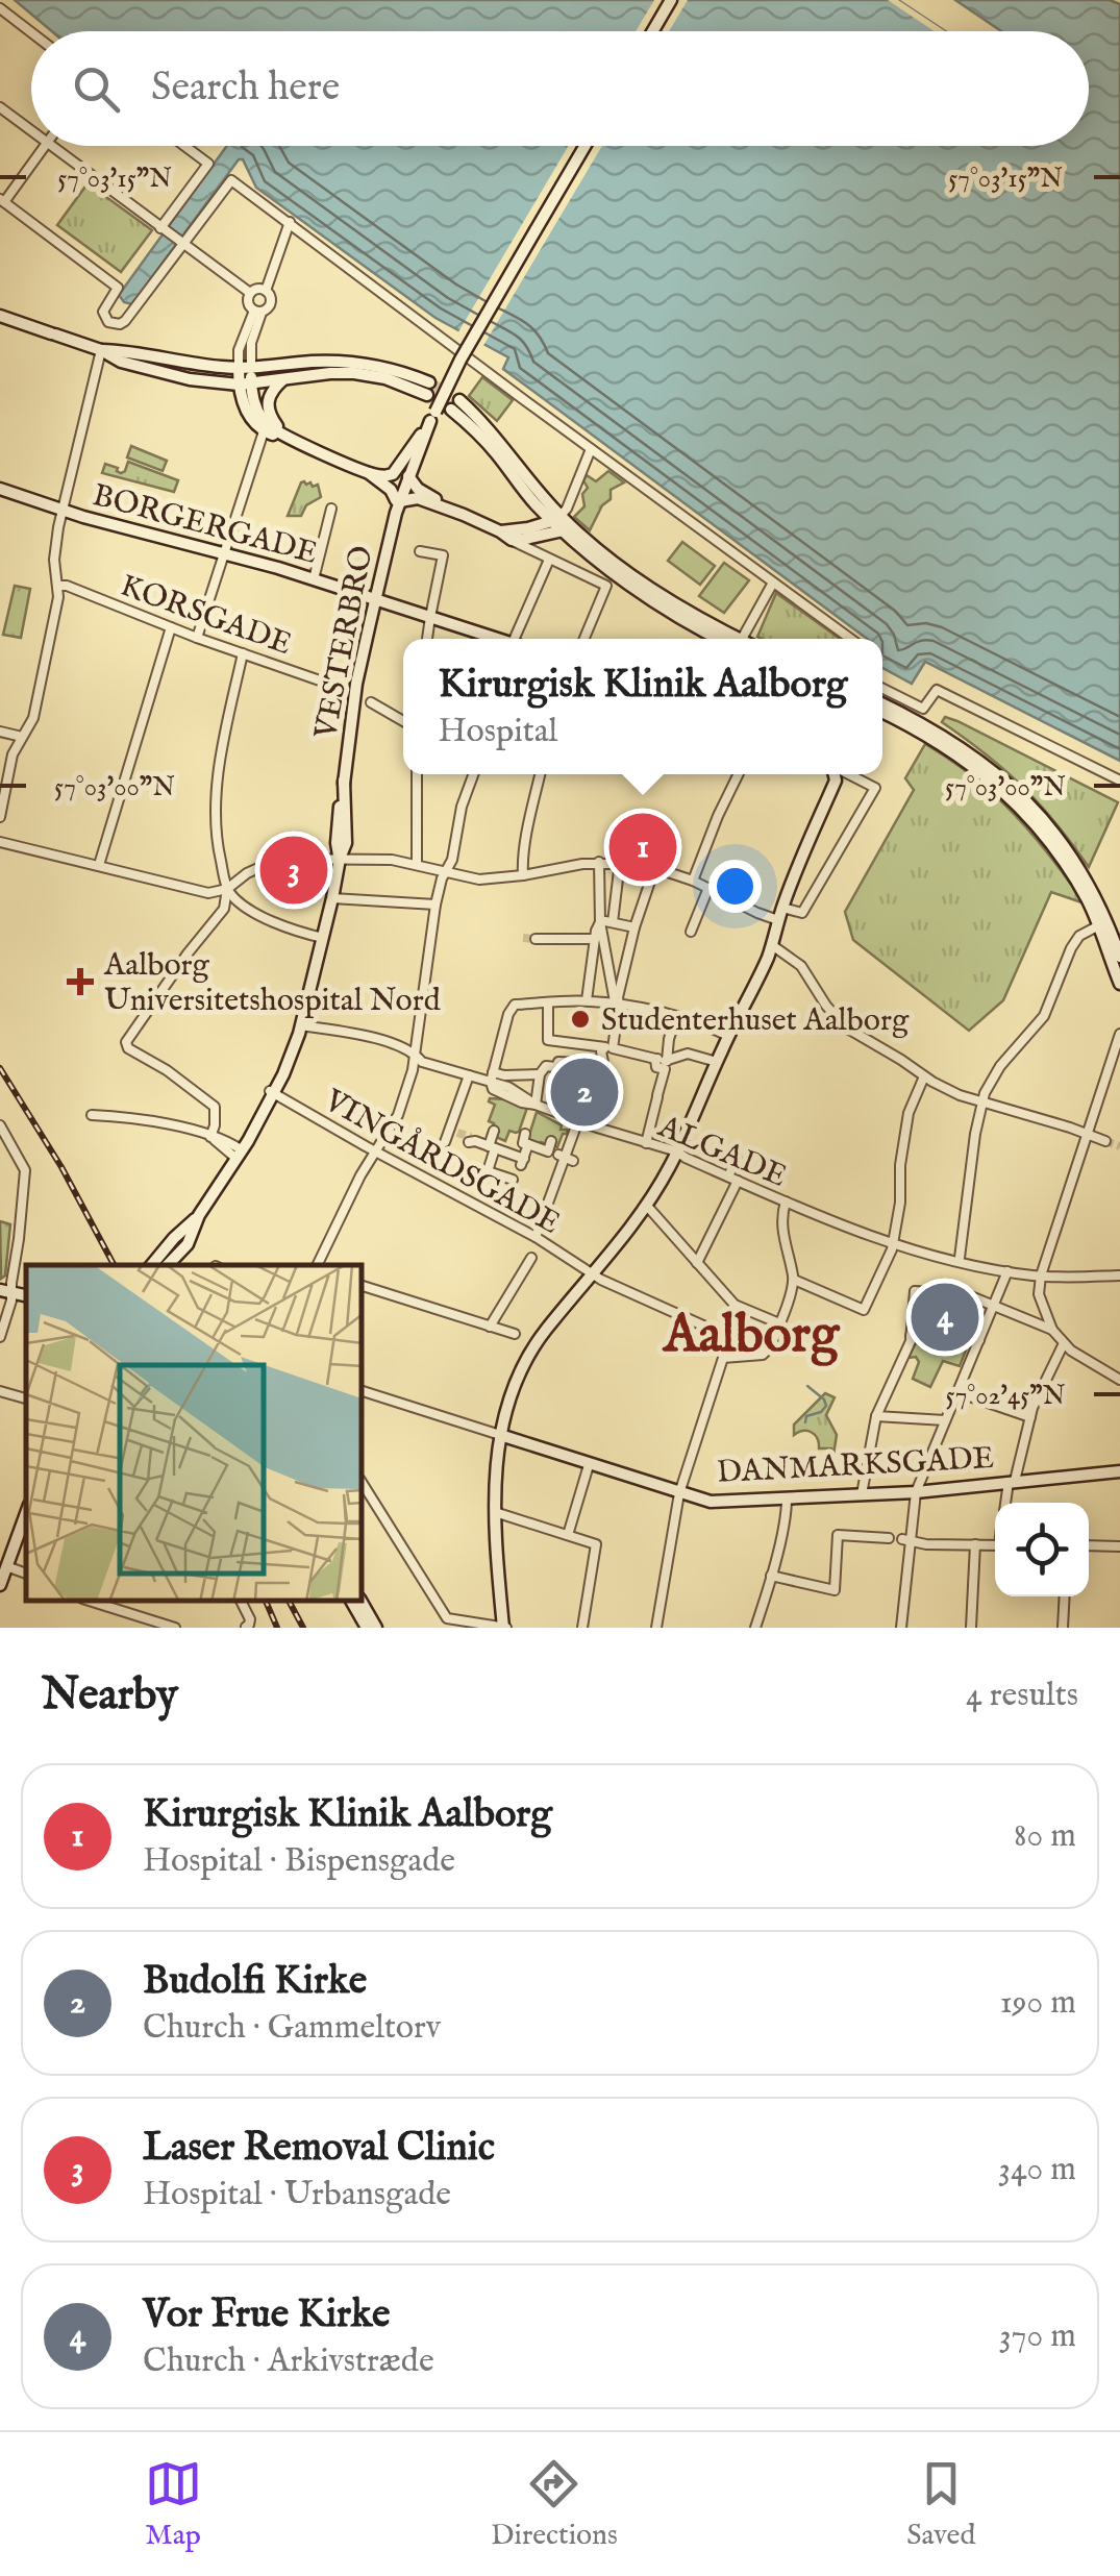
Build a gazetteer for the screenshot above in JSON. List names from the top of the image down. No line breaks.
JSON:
{"streets":{"street":["BORGERGADE","KORSGADE","VESTERBRO","ALGADE","VINGÅRDSGADE","DANMARKSGADE"]},"crossings":[["BORGERGADE","VESTERBRO"],["VESTERBRO","ALGADE"],["VESTERBRO","VINGÅRDSGADE"]],"districts":["Aalborg"],"places":{"health":["Aalborg Universitetshospital Nord"],"other":["Studenterhuset Aalborg"]},"page":{"search":"Search here","popup":["Kirurgisk Klinik Aalborg","Hospital"],"pins":["1","3","2","4"],"heading":["Nearby","4 results"],"list":[{"mark":"1","name":"Kirurgisk Klinik Aalborg","note":"Hospital · Bispensgade","value":"80 m"},{"mark":"2","name":"Budolfi Kirke","note":"Church · Gammeltorv","value":"190 m"},{"mark":"3","name":"Laser Removal Clinic","note":"Hospital · Urbansgade","value":"340 m"},{"mark":"4","name":"Vor Frue Kirke","note":"Church · Arkivstræde","value":"370 m"}],"nav":["Map","Directions","Saved"]},"coordinates":["57°03'15\"N","57°03'00\"N","57°02'45\"N"]}
